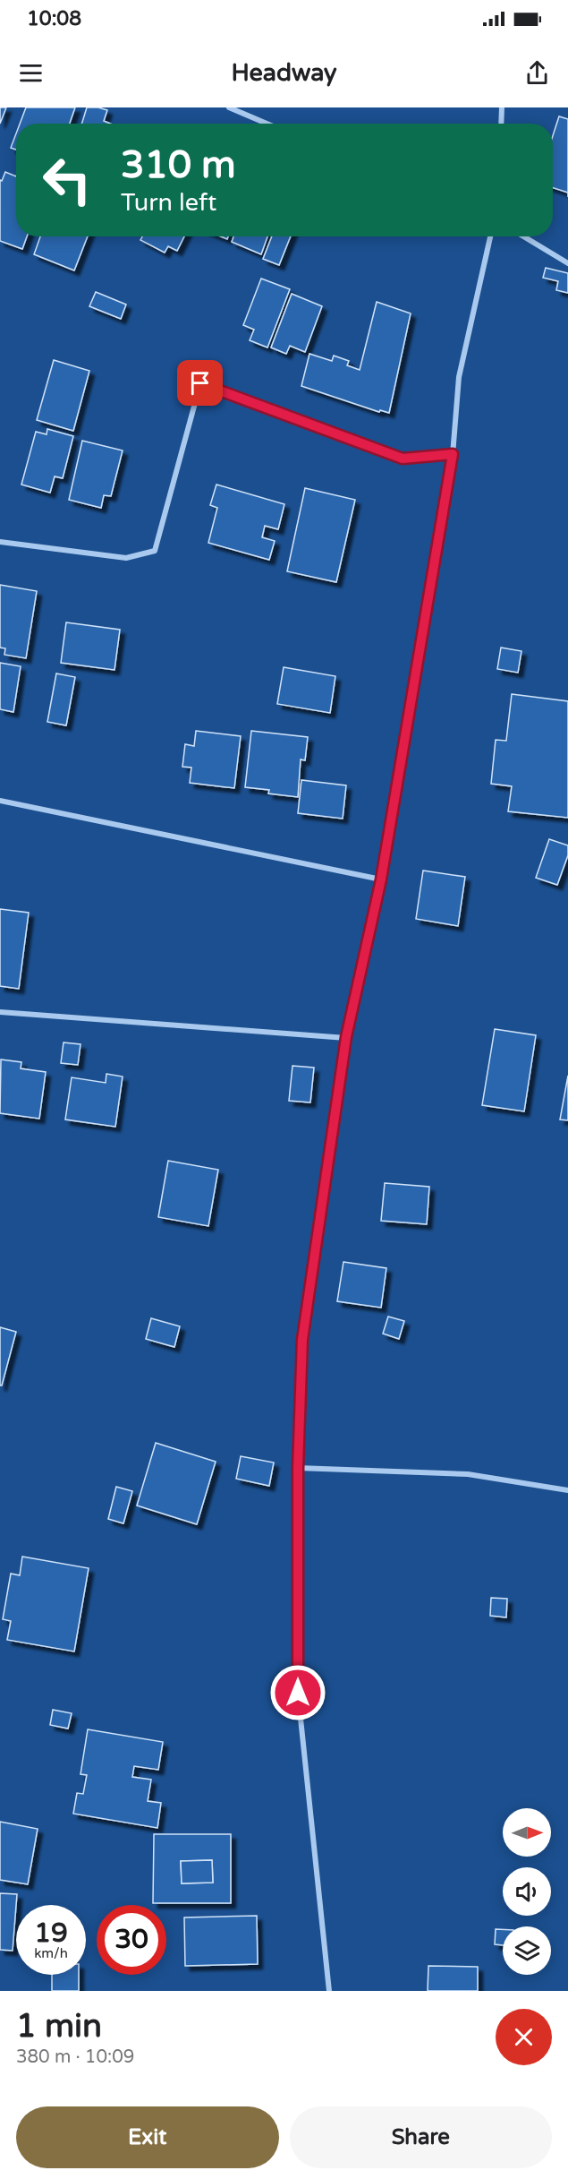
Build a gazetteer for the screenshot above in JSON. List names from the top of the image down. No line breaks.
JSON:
{"north":"right","page":{"status":"10:08","header":"Headway","turn":["310 m","Turn left"],"speed":"19 km/h","limit":"30","heading":["1 min","380 m · 10:09"],"buttons":["Exit","Share"]}}
